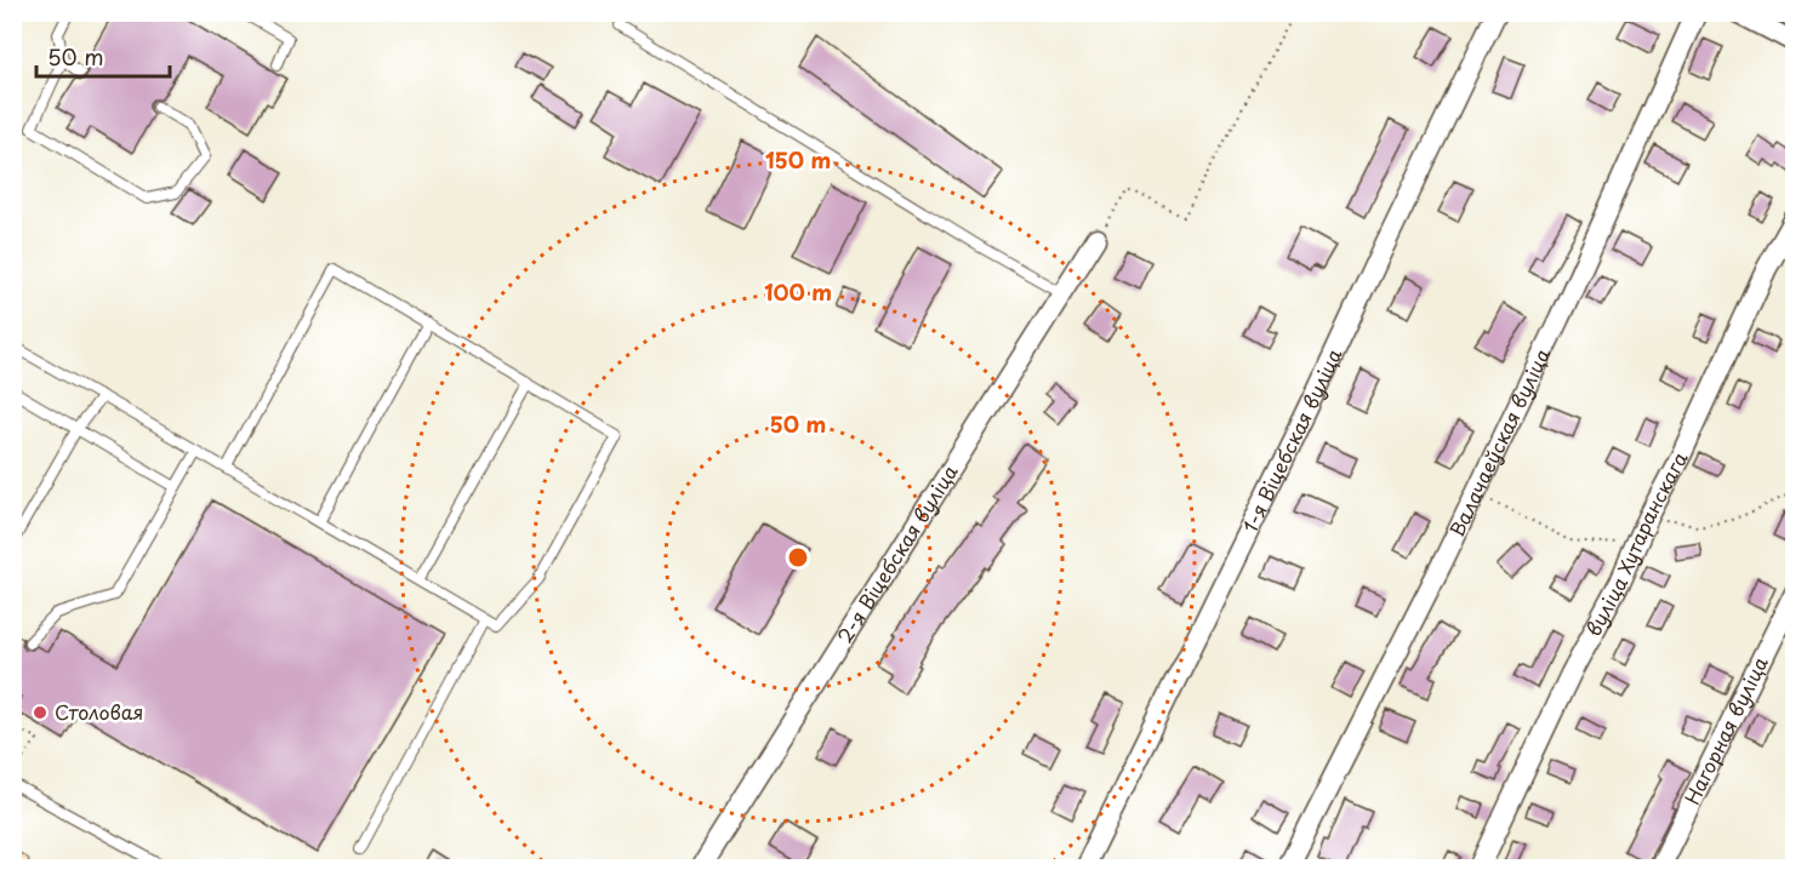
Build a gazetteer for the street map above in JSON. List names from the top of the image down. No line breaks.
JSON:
{"streets":{"street":["1-я Віцебская вуліца","Валачаеўская вуліца","вуліца Хутаранскага","2-я Віцебская вуліца","Нагорная вуліца"]},"places":["Столовая"],"scale_bar":"50 m","rings":["150 m","100 m","50 m"]}
